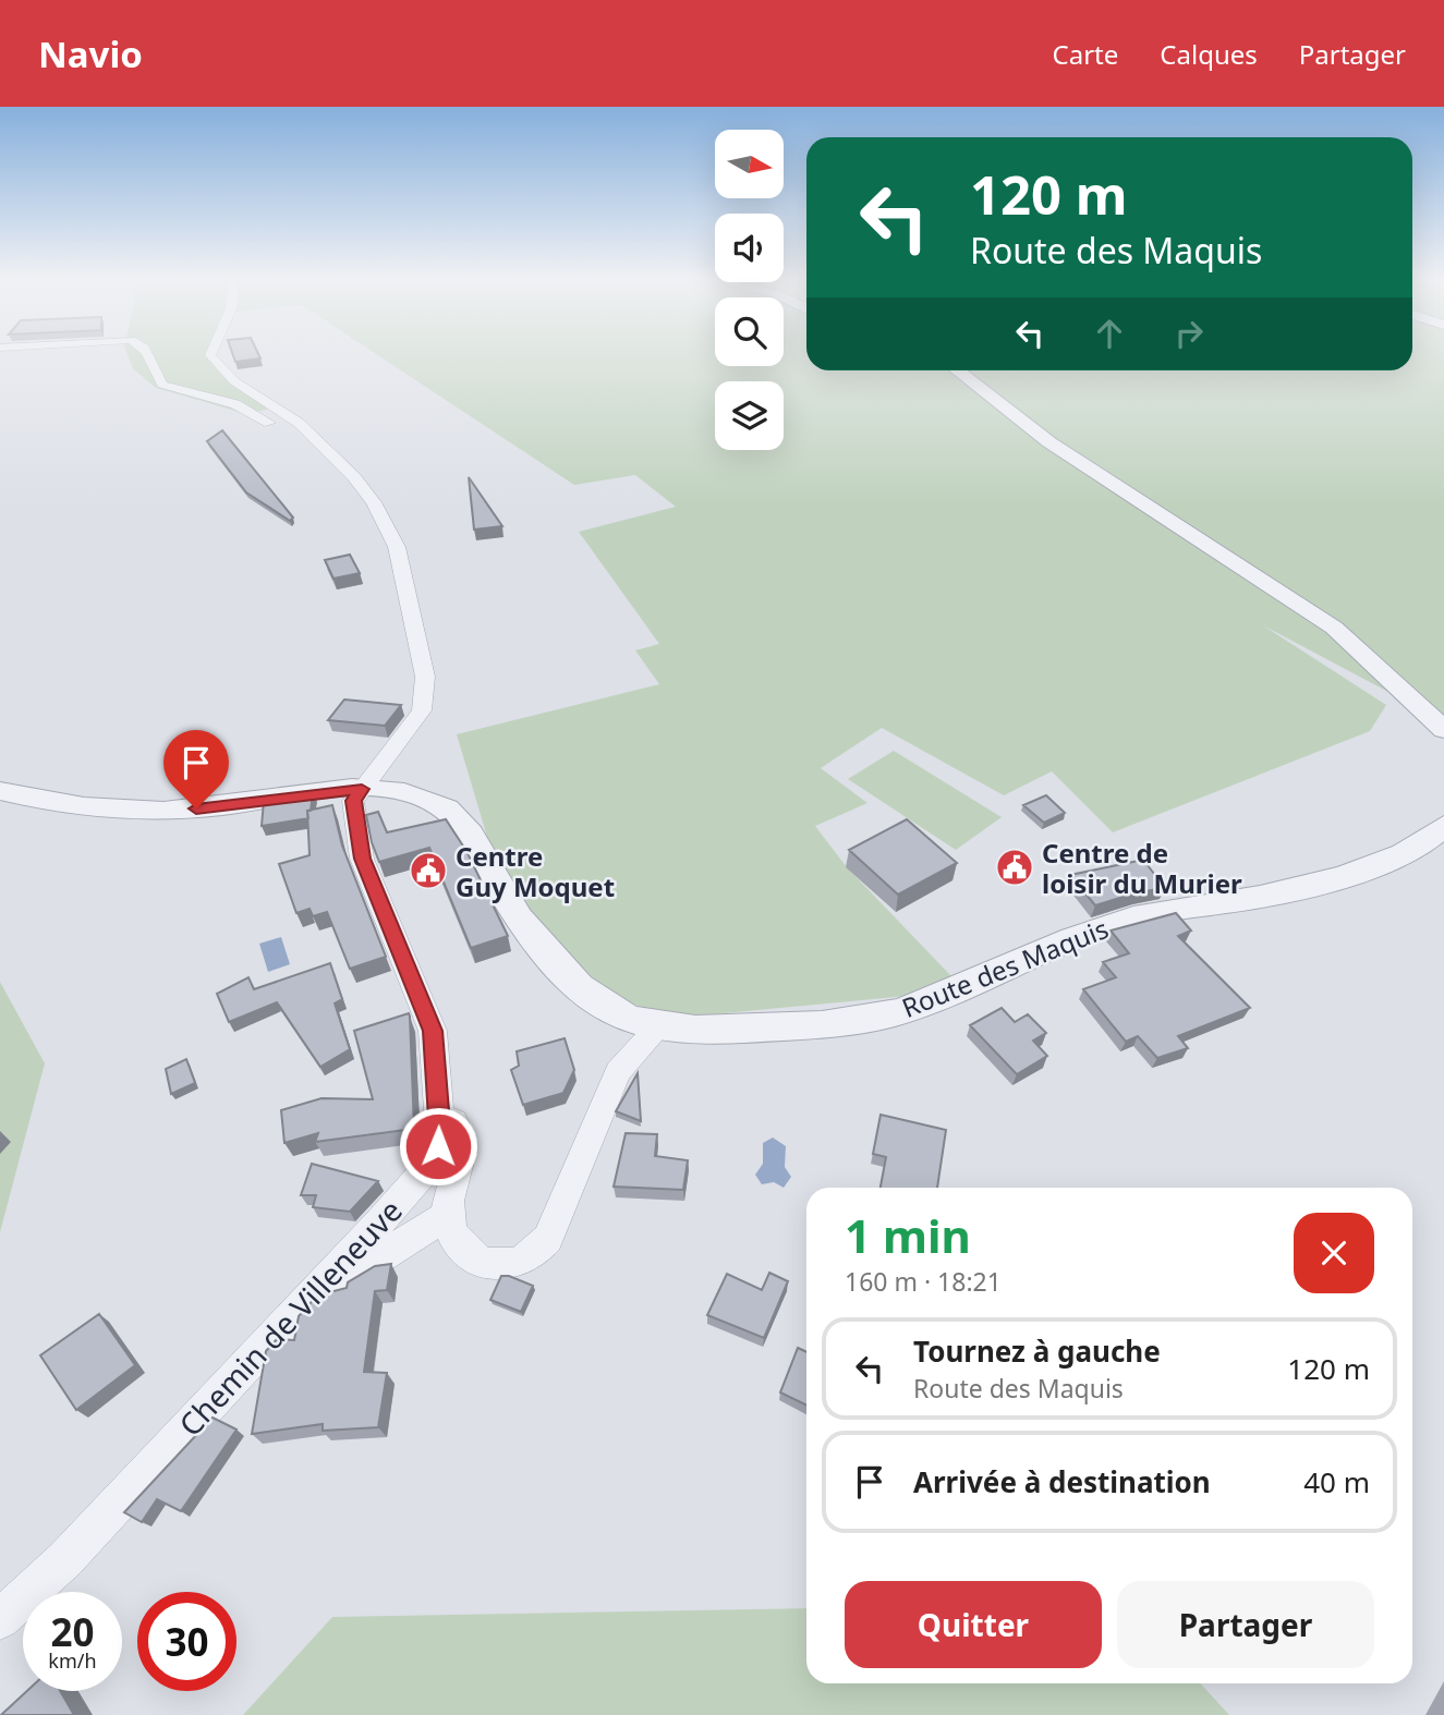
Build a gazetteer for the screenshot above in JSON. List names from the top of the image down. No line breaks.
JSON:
{"streets":{"street":["Route des Maquis","Chemin de Villeneuve"]},"crossings":[["Route des Maquis","Chemin de Villeneuve"]],"places":{"public building":["Centre de loisir du Murier","Centre Guy Moquet"]},"north":"right","page":{"header":"Navio","nav":["Carte","Calques","Partager"],"turn":["120 m","Route des Maquis"],"heading":["1 min","160 m · 18:21"],"list":[{"name":"Tournez à gauche","note":"Route des Maquis","value":"120 m"},{"name":"Arrivée à destination","value":"40 m"}],"buttons":["Quitter","Partager"],"speed":"20 km/h","limit":"30"}}
